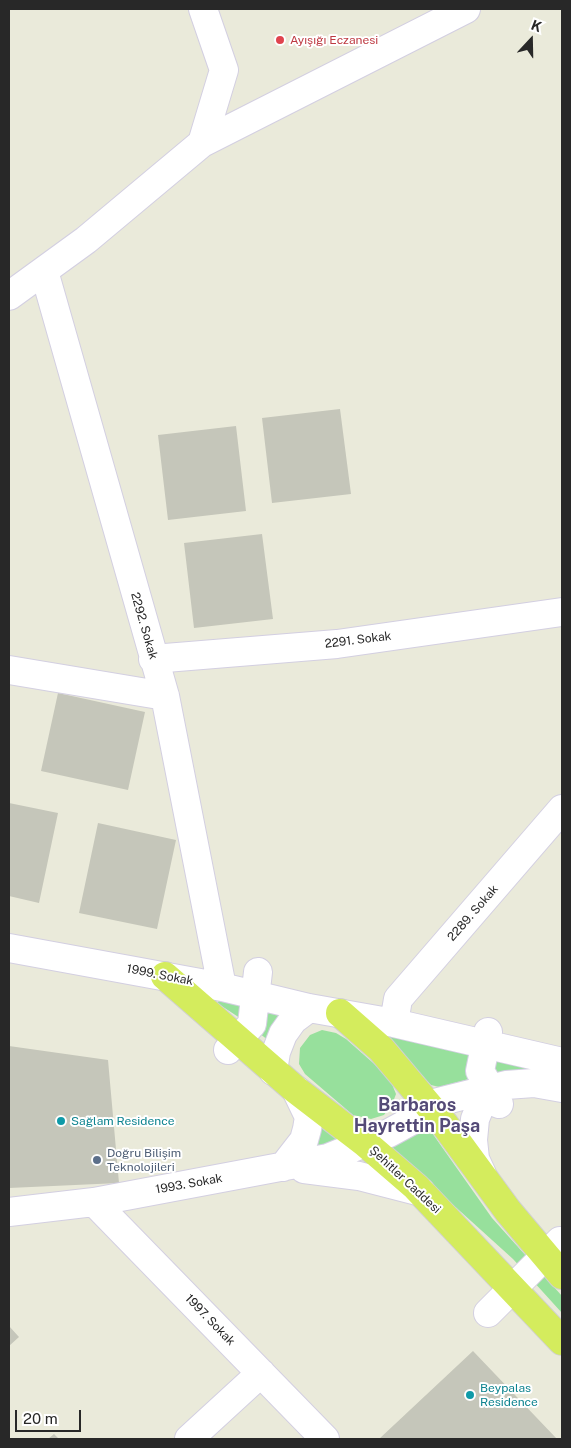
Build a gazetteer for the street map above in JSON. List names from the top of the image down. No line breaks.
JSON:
{"streets":{"main road":["Şehitler Caddesi"],"street":["2292. Sokak","2291. Sokak","2289. Sokak","1999. Sokak","1993. Sokak","1997. Sokak"]},"crossings":[["2292. Sokak","2291. Sokak"],["2292. Sokak","1999. Sokak"],["1999. Sokak","Şehitler Caddesi"],["Şehitler Caddesi","1993. Sokak"],["1993. Sokak","1997. Sokak"]],"districts":["Barbaros Hayrettin Paşa"],"places":["Ayışığı Eczanesi","Sağlam Residence","Doğru Bilişim Teknolojileri","Beypalas Residence"],"scale_bar":"20 m","north":"top"}
